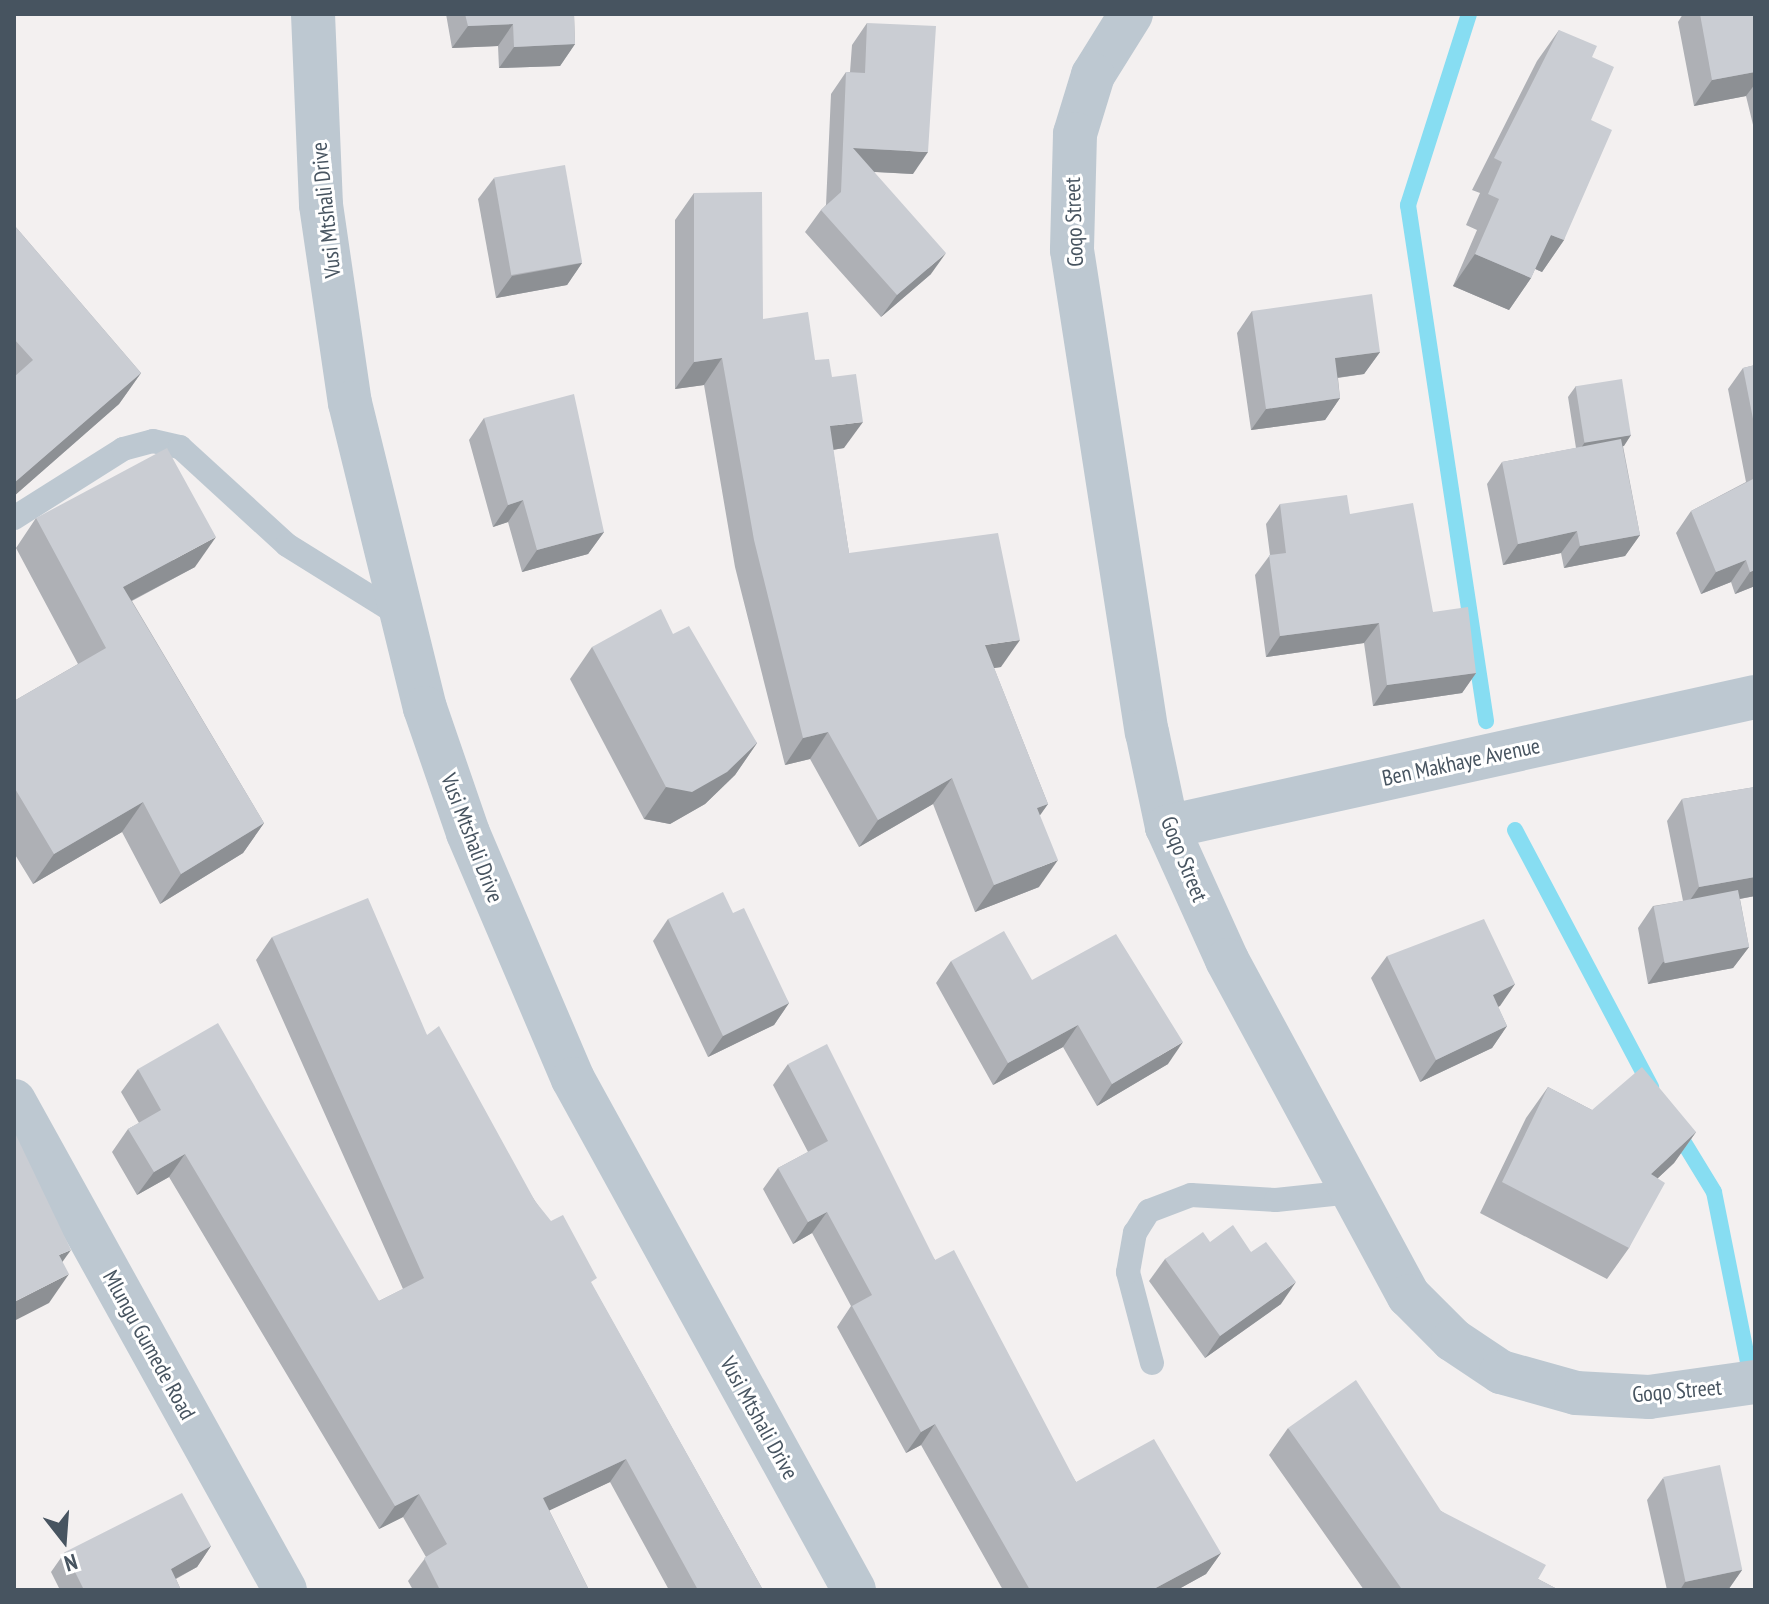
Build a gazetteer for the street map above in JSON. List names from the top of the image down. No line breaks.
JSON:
{"streets":{"street":["Vusi Mtshali Drive","Goqo Street","Ben Makhaye Avenue","Mlungu Gumede Road"]},"crossings":[["Goqo Street","Ben Makhaye Avenue"]],"north":"bottom"}
